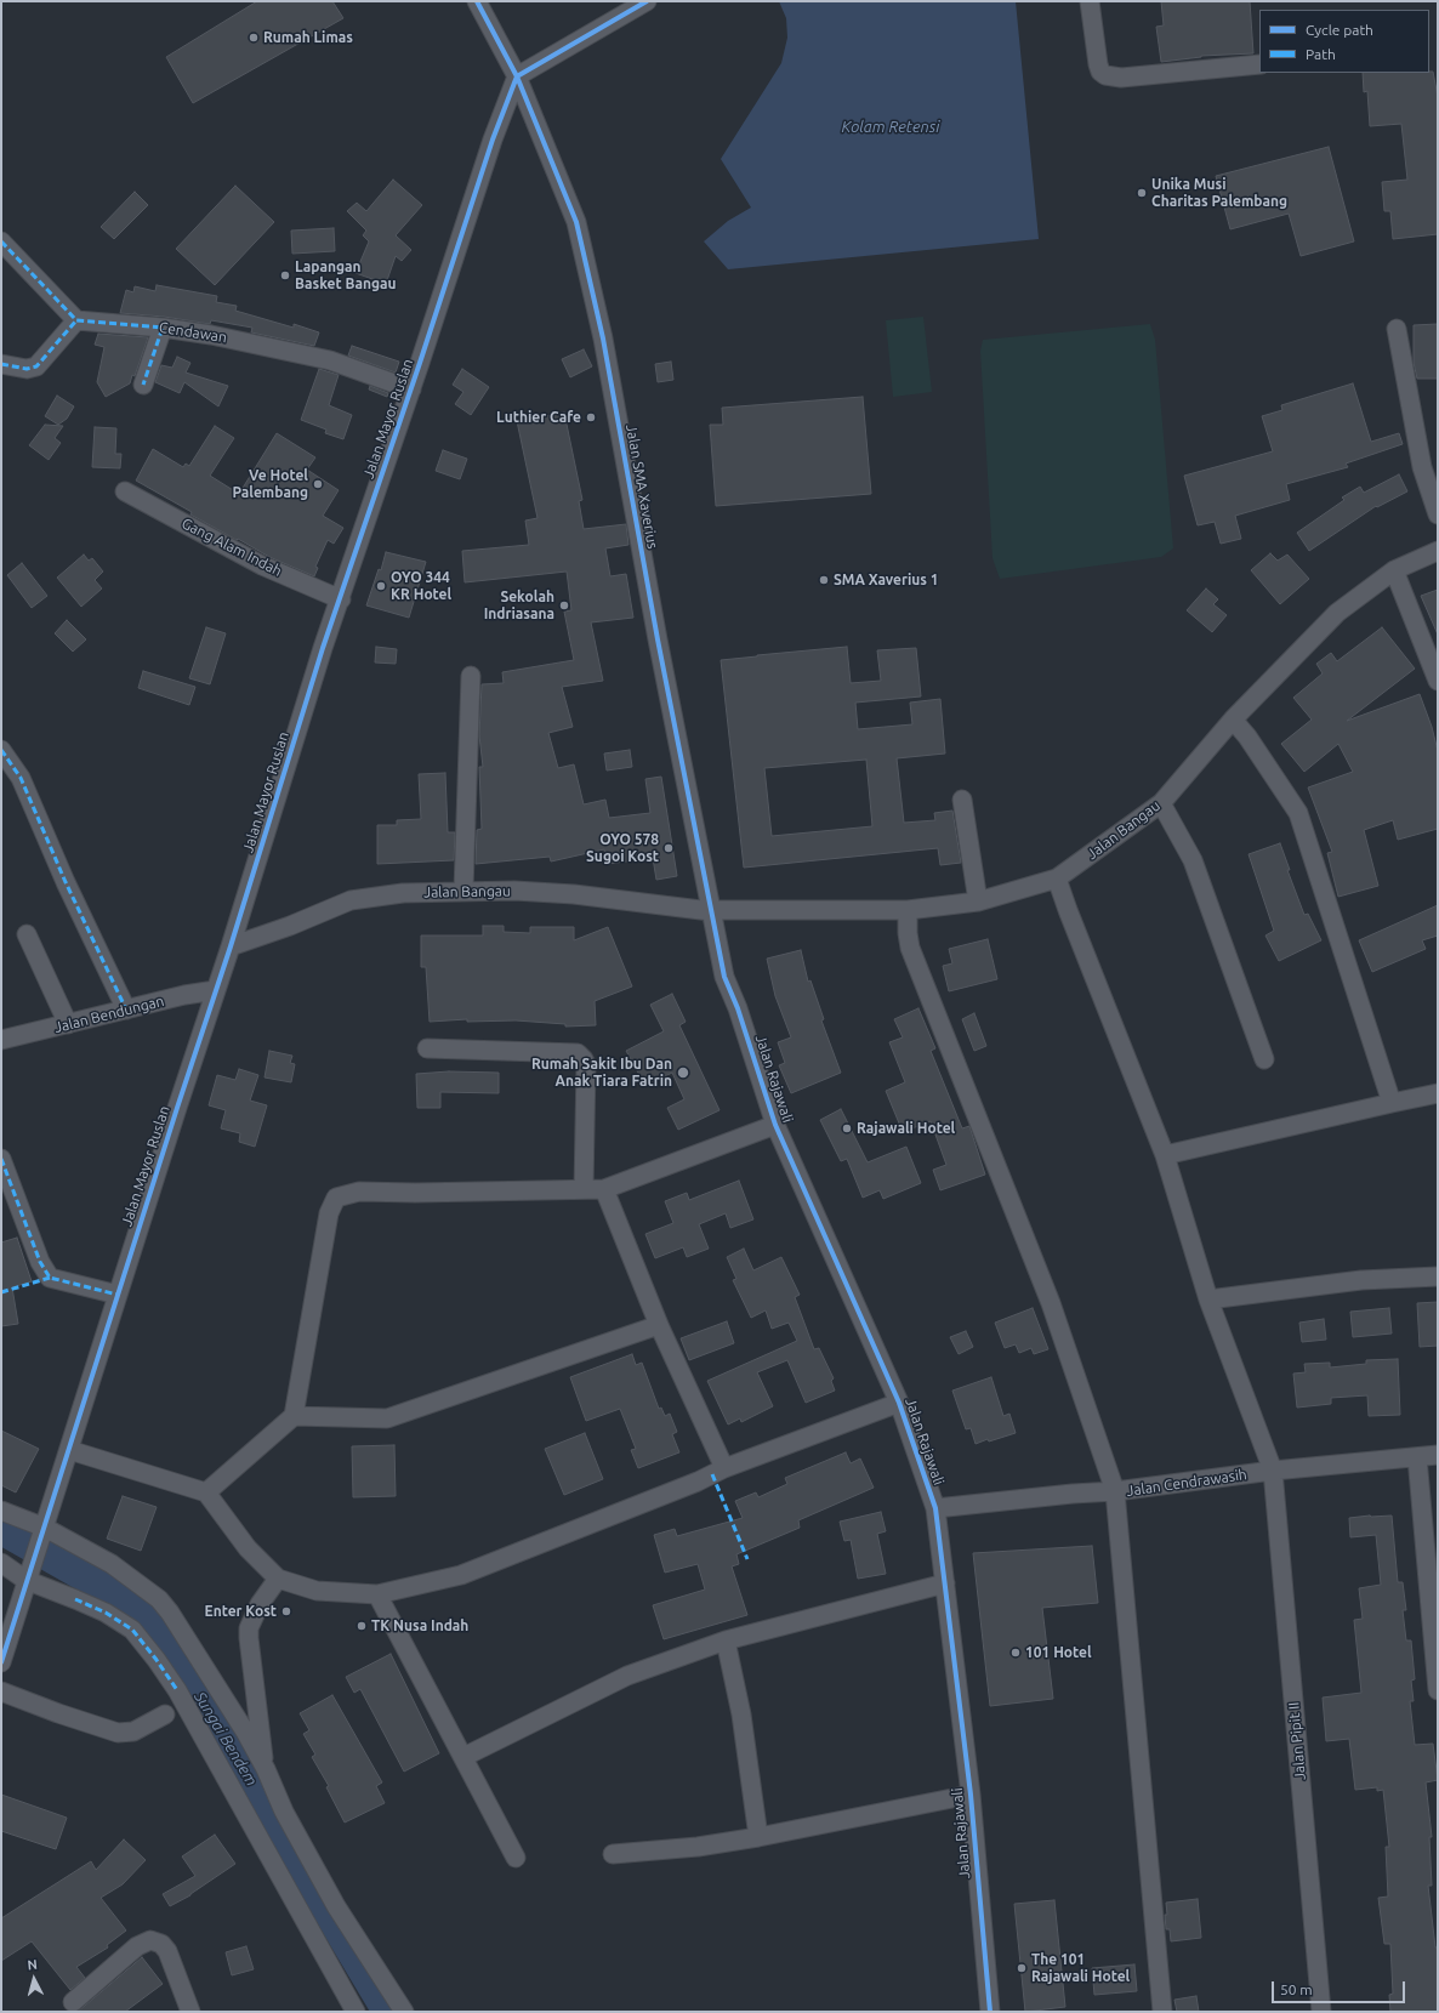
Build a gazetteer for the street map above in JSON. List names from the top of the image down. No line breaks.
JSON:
{"streets":{"street":["Cendawan","Jalan Mayor Ruslan","Jalan SMA Xaverius","Gang Alam Indah","Jalan Bangau","Jalan Bendungan","Jalan Rajawali","Jalan Cendrawasih","Jalan Pipit II"]},"crossings":[["Cendawan","Jalan Mayor Ruslan"],["Jalan Mayor Ruslan","Jalan SMA Xaverius"],["Jalan Mayor Ruslan","Gang Alam Indah"],["Jalan Mayor Ruslan","Jalan Bangau"],["Jalan Mayor Ruslan","Jalan Bendungan"],["Jalan SMA Xaverius","Jalan Bangau"],["Jalan SMA Xaverius","Jalan Rajawali"],["Jalan Bangau","Jalan Rajawali"],["Jalan Bangau","Jalan Pipit II"],["Jalan Rajawali","Jalan Cendrawasih"],["Jalan Cendrawasih","Jalan Pipit II"]],"water":["Kolam Retensi","Sungai Bendem"],"places":["Rumah Limas","Unika Musi Charitas Palembang","Lapangan Basket Bangau","Luthier Cafe","Ve Hotel Palembang","SMA Xaverius 1","OYO 344 KR Hotel","Sekolah Indriasana","OYO 578 Sugoi Kost","Rumah Sakit Ibu Dan Anak Tiara Fatrin","Rajawali Hotel","Enter Kost","TK Nusa Indah","101 Hotel","The 101 Rajawali Hotel"],"legend":["Cycle path","Path"],"scale_bar":"50 m","north":"top"}
